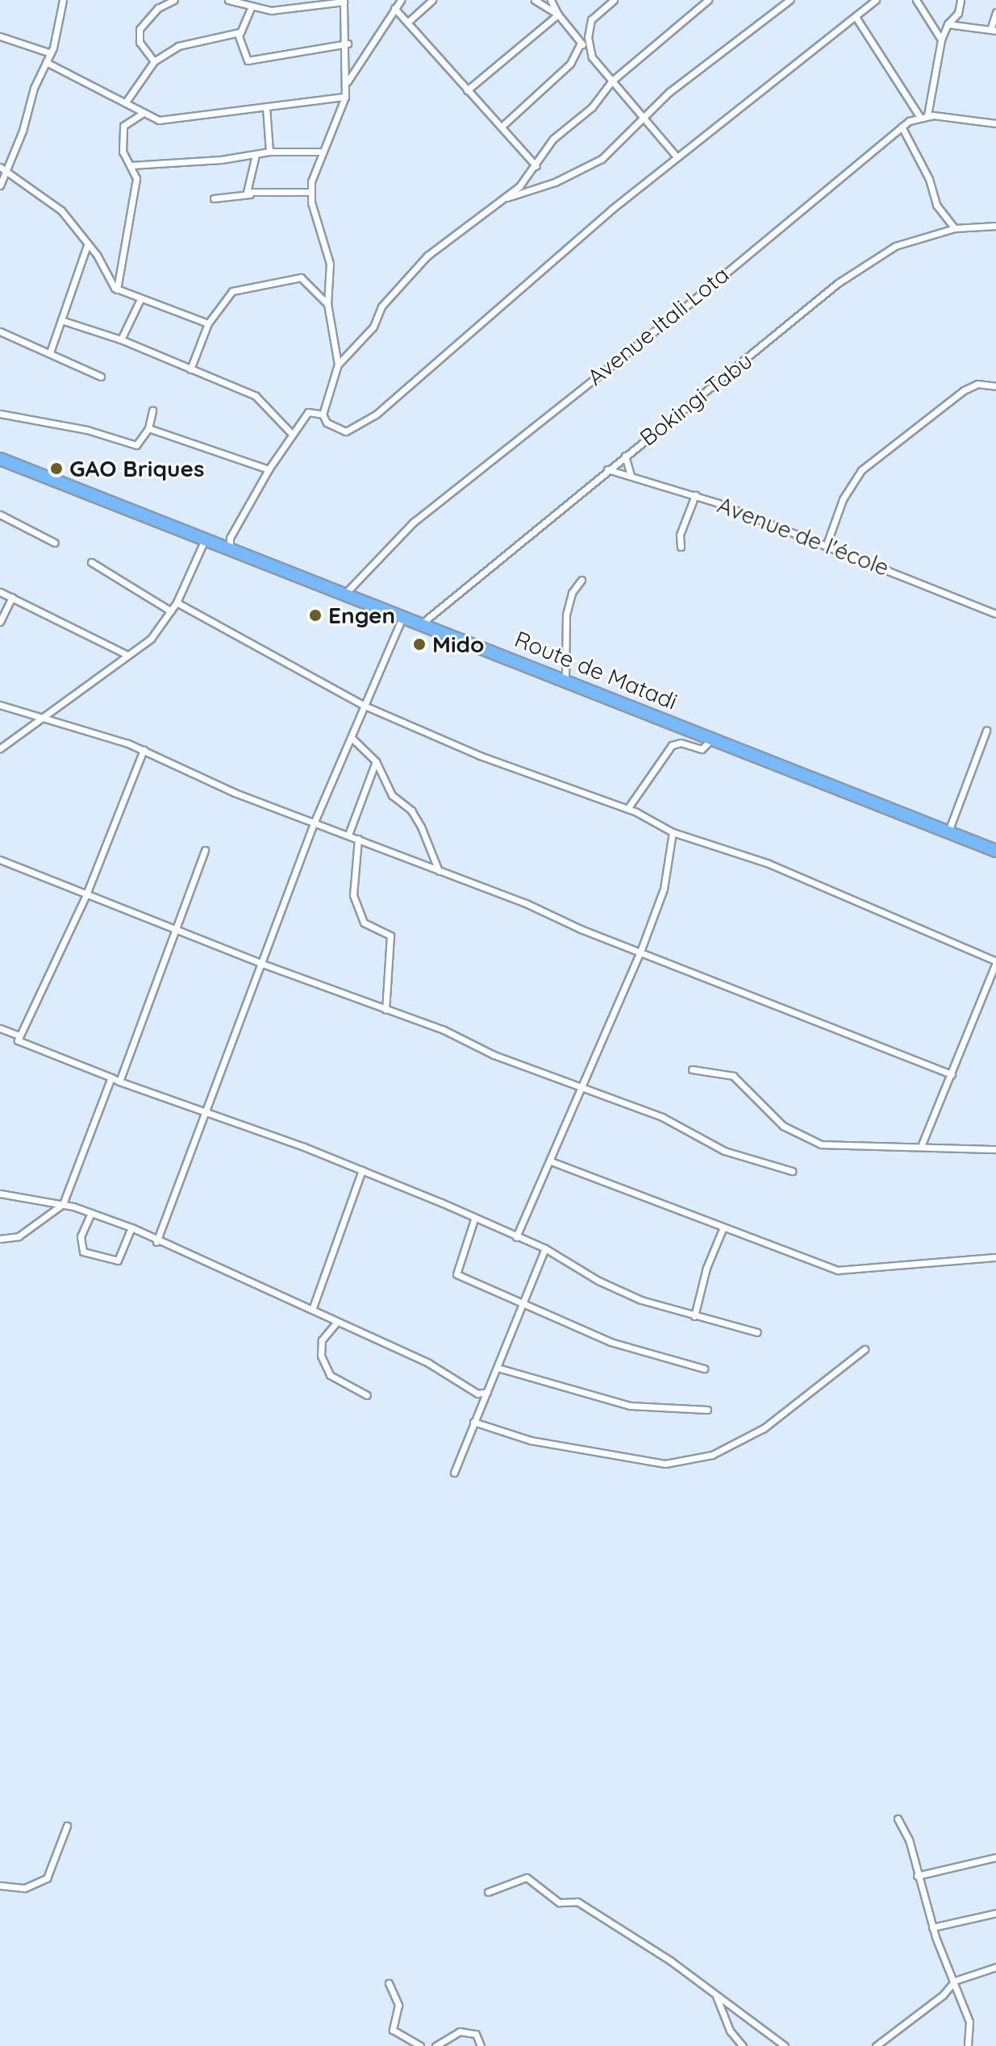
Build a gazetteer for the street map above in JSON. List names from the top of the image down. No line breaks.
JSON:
{"streets":{"highway":["Route de Matadi"],"street":["Avenue Itali Lota","Bokingi Tabu","Avenue de l'école"]},"crossings":[["Avenue Itali Lota","Route de Matadi"],["Bokingi Tabu","Avenue de l'école"],["Bokingi Tabu","Route de Matadi"]],"places":["GAO Briques","Engen","Mido"]}
